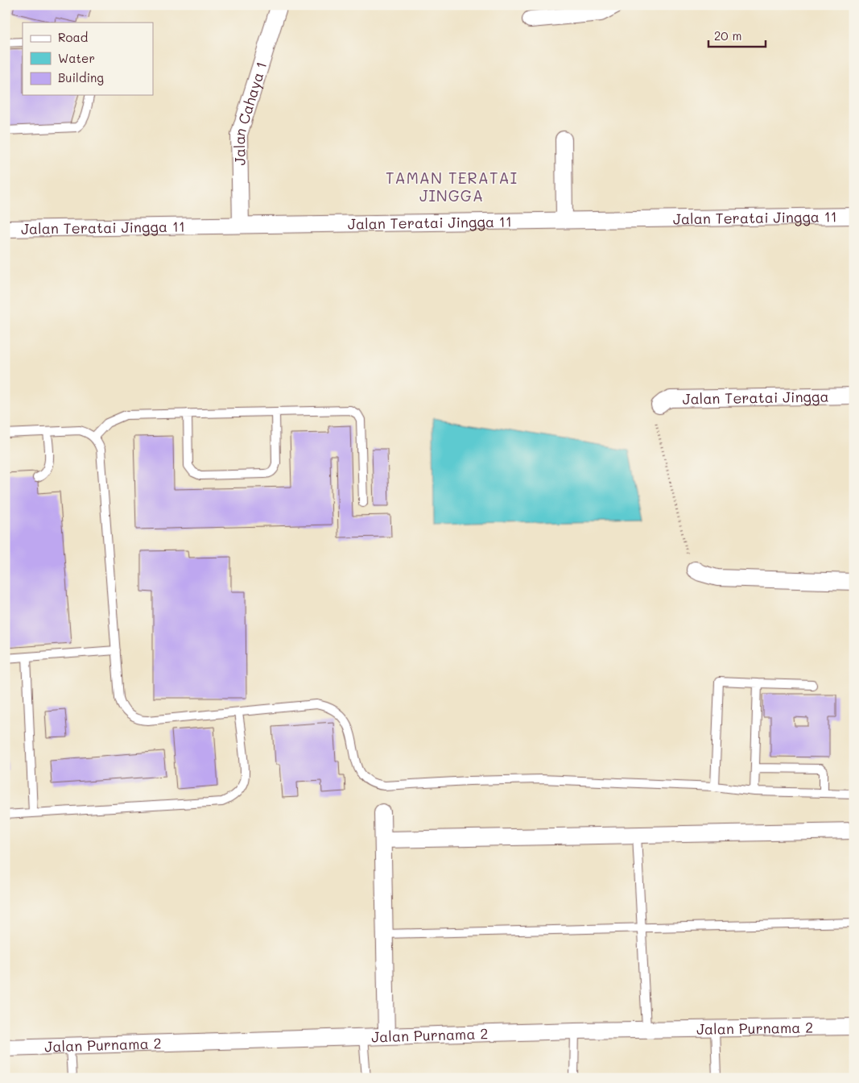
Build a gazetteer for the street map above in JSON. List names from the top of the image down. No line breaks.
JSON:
{"streets":{"street":["Jalan Cahaya 1","Jalan Teratai Jingga 11","Jalan Teratai Jingga","Jalan Purnama 2"]},"crossings":[["Jalan Cahaya 1","Jalan Teratai Jingga 11"]],"districts":["TAMAN TERATAI JINGGA"],"legend":["Road","Water","Building"],"scale_bar":"20 m"}
